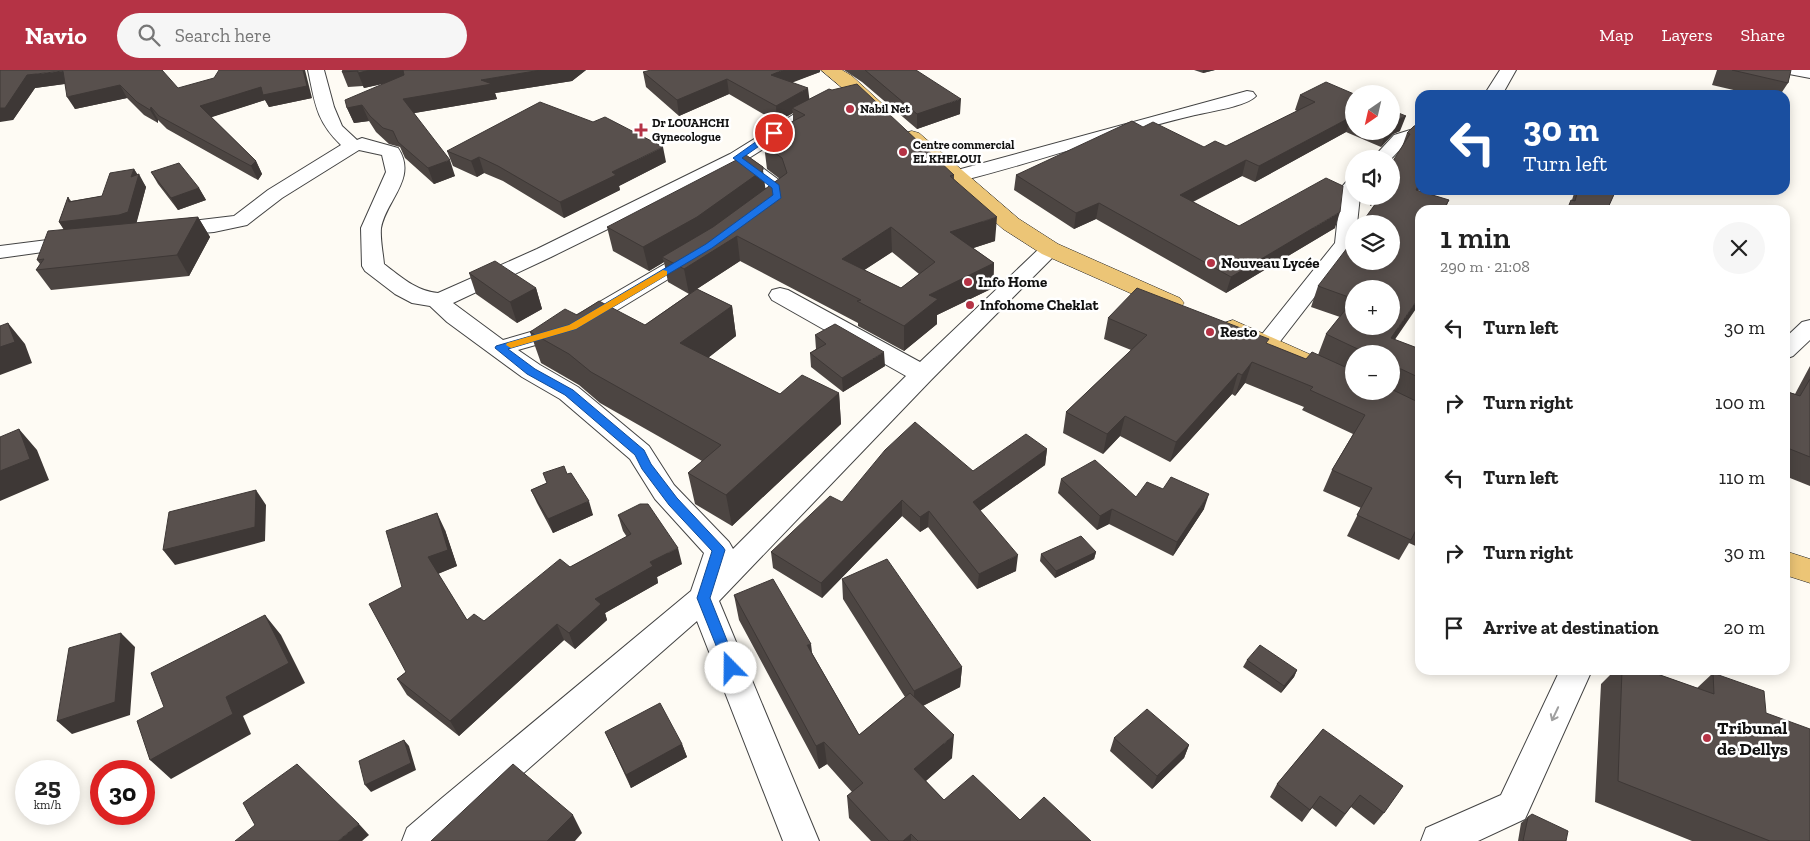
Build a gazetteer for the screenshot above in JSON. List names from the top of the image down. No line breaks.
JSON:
{"places":{"other":["Nabil Net","Centre commercial EL KHELOUI","Nouveau Lycée","Info Home","Infohome Cheklat","Resto","Tribunal de Dellys"],"health":["Dr LOUAHCHI Gynecologue"]},"north":"bottom left","page":{"header":"Navio","search":"Search here","nav":["Map","Layers","Share"],"map_buttons":["+","−"],"turn":["30 m","Turn left"],"heading":["1 min","290 m · 21:08"],"list":[{"name":"Turn left","value":"30 m"},{"name":"Turn right","value":"100 m"},{"name":"Turn left","value":"110 m"},{"name":"Turn right","value":"30 m"},{"name":"Arrive at destination","value":"20 m"}],"speed":"25 km/h","limit":"30"}}
